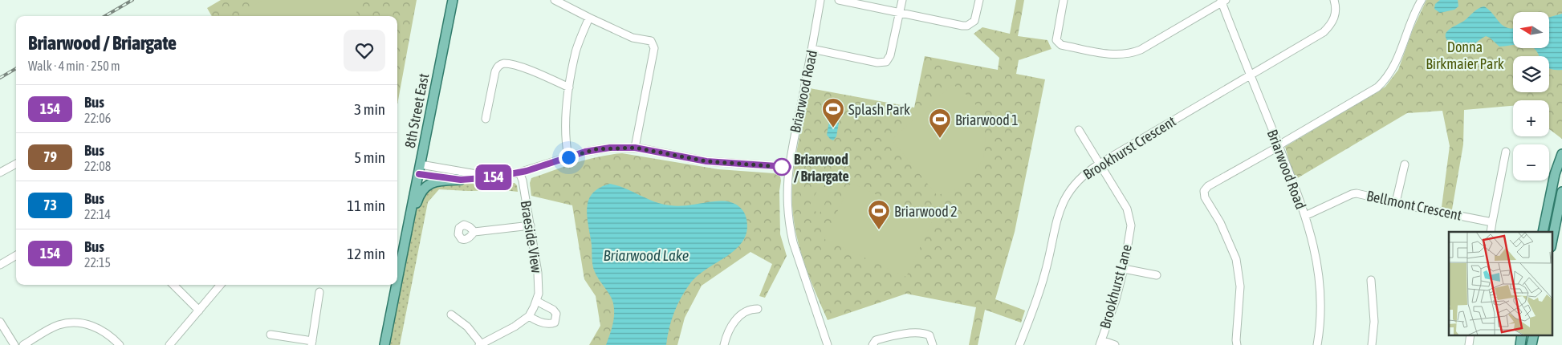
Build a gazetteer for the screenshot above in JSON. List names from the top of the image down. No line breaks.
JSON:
{"streets":{"main road":["8th Street East"],"street":["Briarwood Road","Brookhurst Crescent","Bellmont Crescent","Braeside View","Brookhurst Lane"]},"crossings":[["Briarwood Road","Brookhurst Crescent"],["Briarwood Road","Bellmont Crescent"],["Brookhurst Crescent","Brookhurst Lane"]],"water":["Briarwood Lake"],"parks":["Donna Birkmaier Park"],"places":{"sports":["Splash Park","Briarwood 1","Briarwood 2"],"other":["Briarwood / Briargate"]},"lines":["bus line 154"],"north":"left","page":{"on_map":"154","map_buttons":["+","−"],"heading":["Briarwood / Briargate","Walk · 4 min · 250 m"],"list":[{"mark":"154","name":"Bus","note":"22:06","value":"3 min"},{"mark":"79","name":"Bus","note":"22:08","value":"5 min"},{"mark":"73","name":"Bus","note":"22:14","value":"11 min"},{"mark":"154","name":"Bus","note":"22:15","value":"12 min"}]}}
